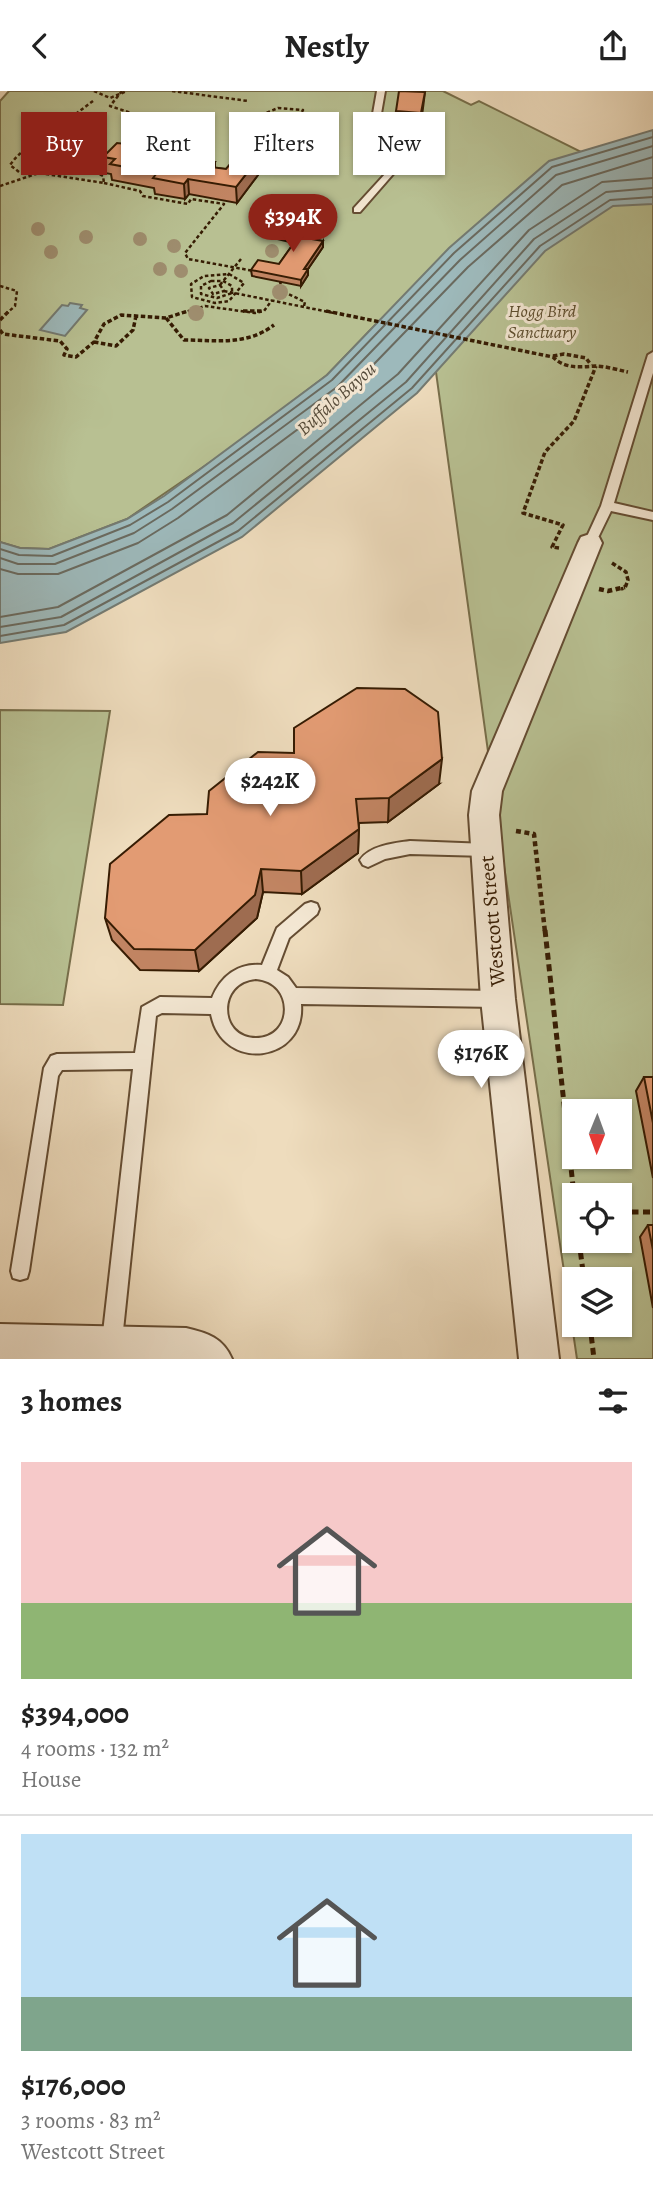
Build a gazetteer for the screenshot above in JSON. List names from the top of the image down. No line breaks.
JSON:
{"streets":{"street":["Westcott Street"]},"water":["Buffalo Bayou"],"parks":["Hogg Bird Sanctuary"],"north":"bottom","page":{"header":"Nestly","chip":["Buy","Rent","Filters","New"],"price":["$394K","$242K","$176K"],"heading":"3 homes","list":[{"name":"$394,000","note":"4 rooms · 132 m² · House"},{"name":"$176,000","note":"3 rooms · 83 m² · Westcott Street"}]}}
